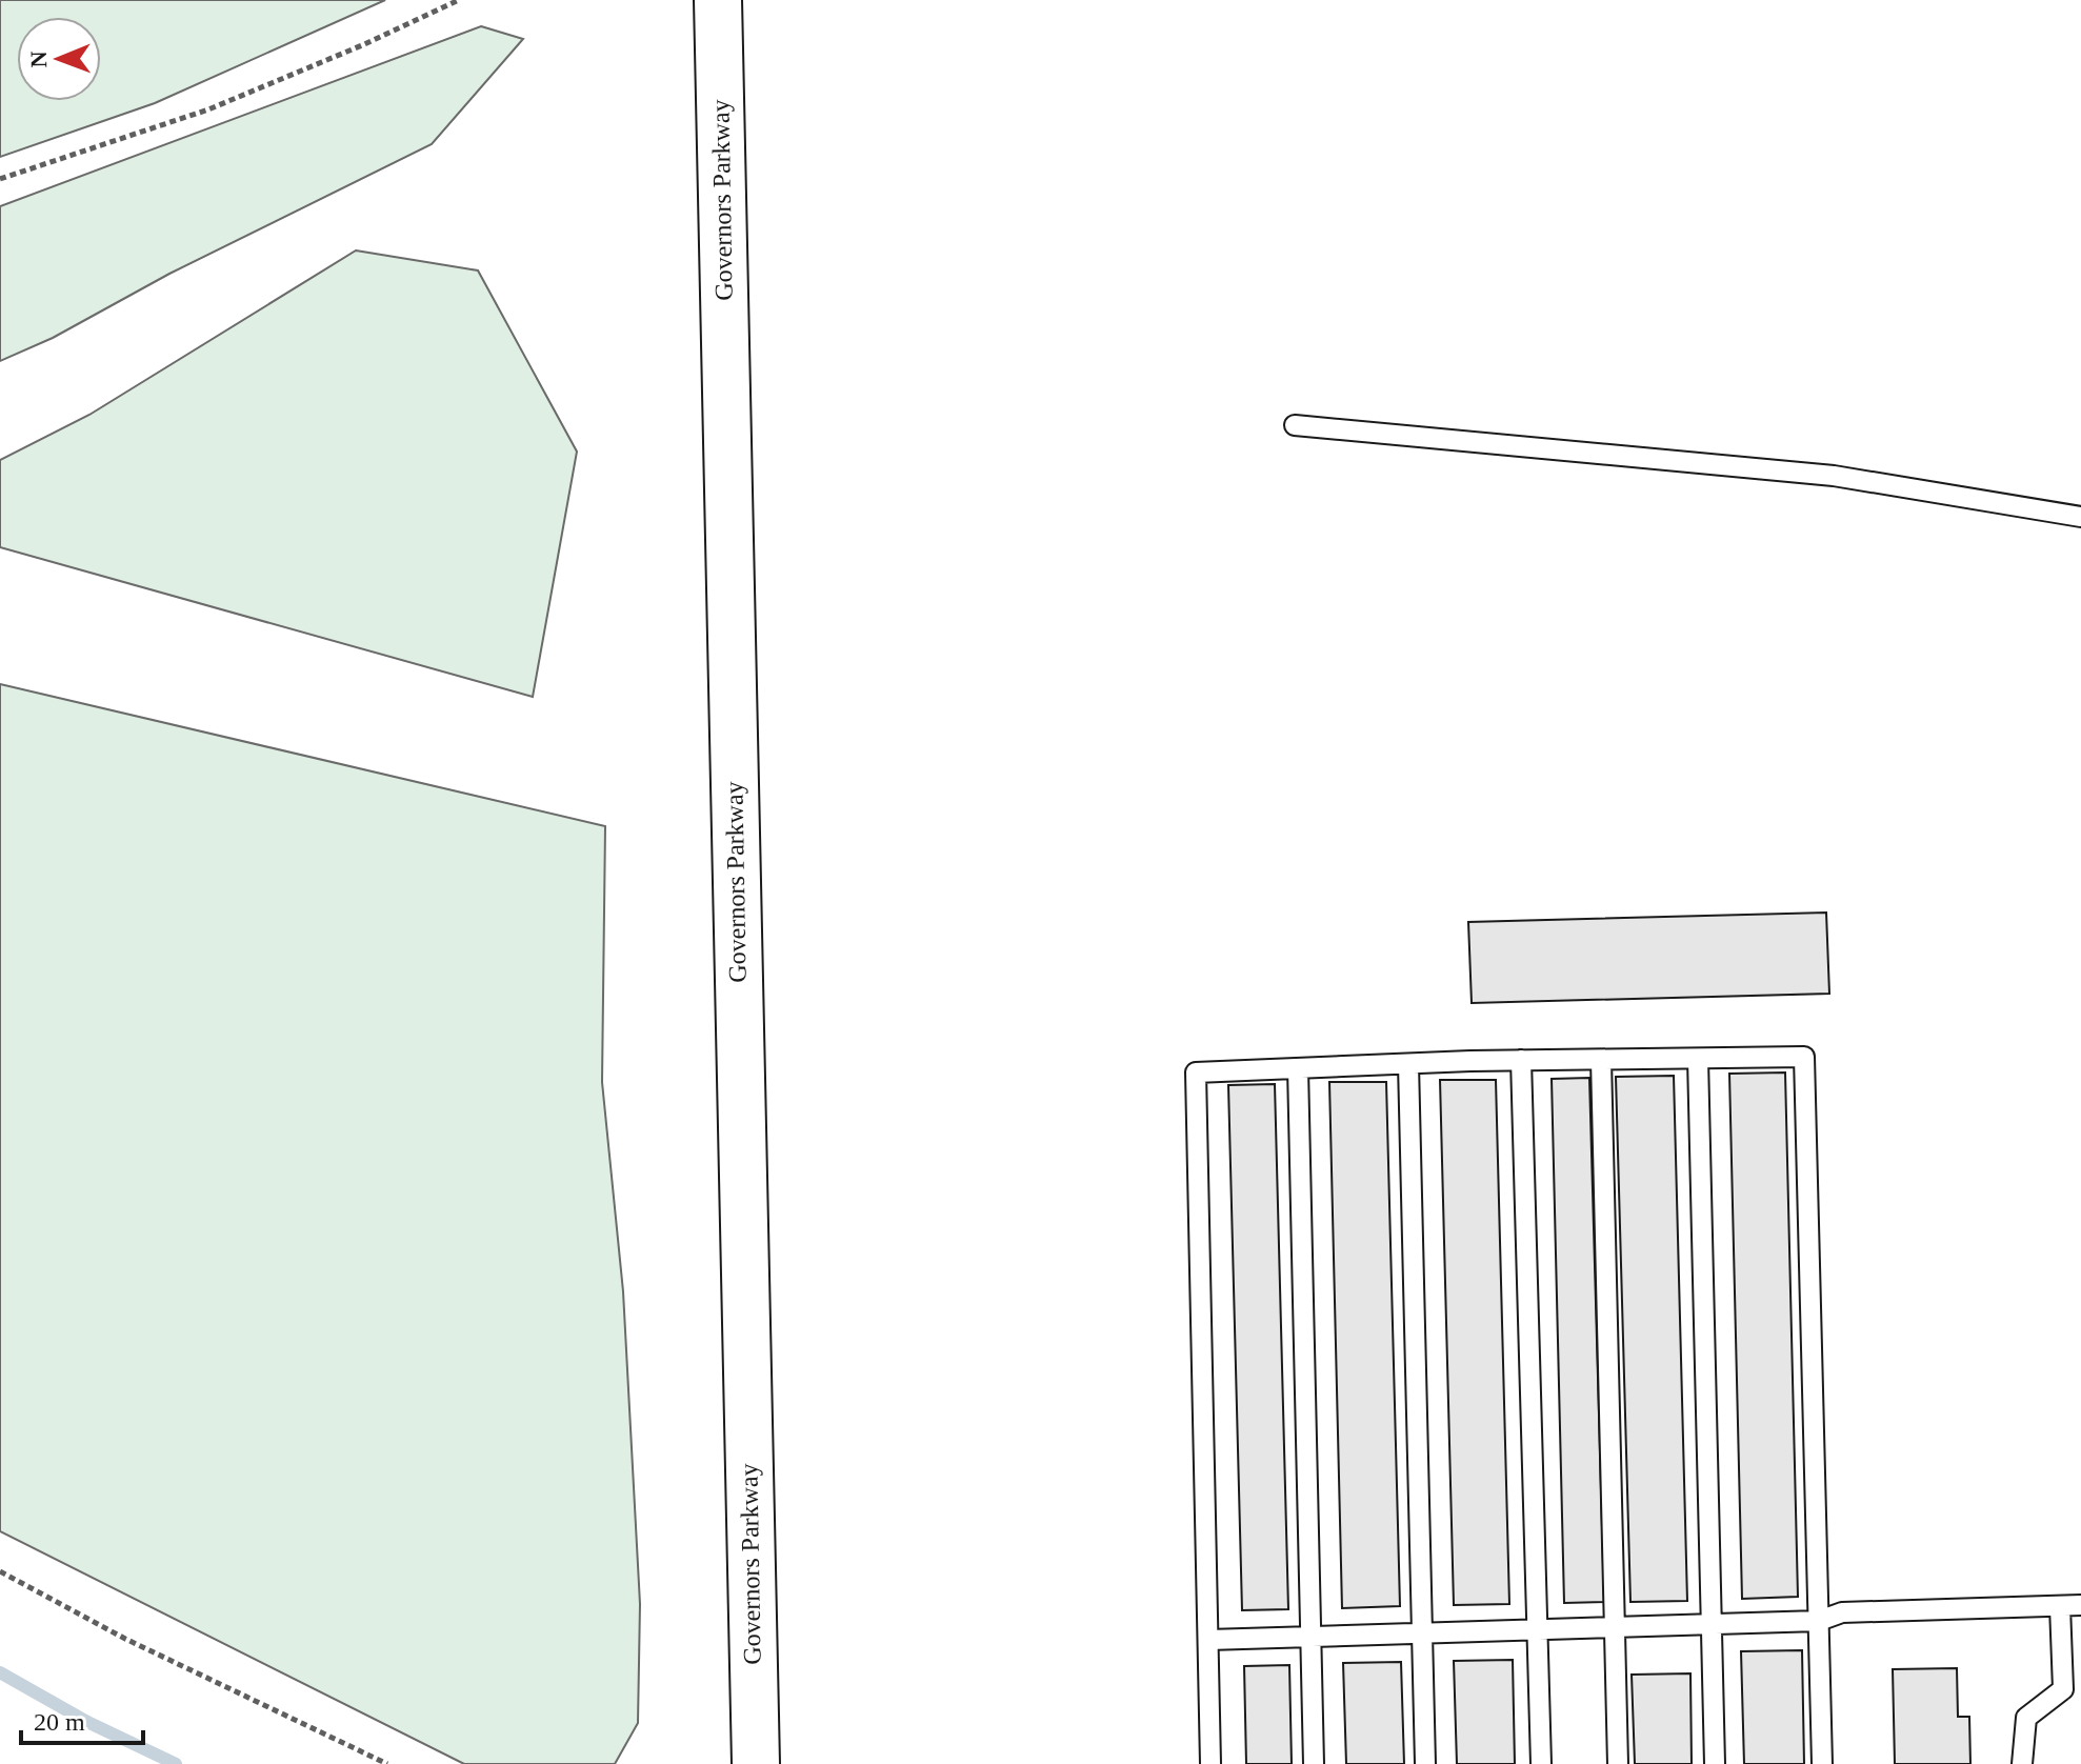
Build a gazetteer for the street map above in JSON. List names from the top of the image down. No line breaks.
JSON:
{"streets":{"main road":["Governors Parkway"]},"scale_bar":"20 m","north":"left"}
